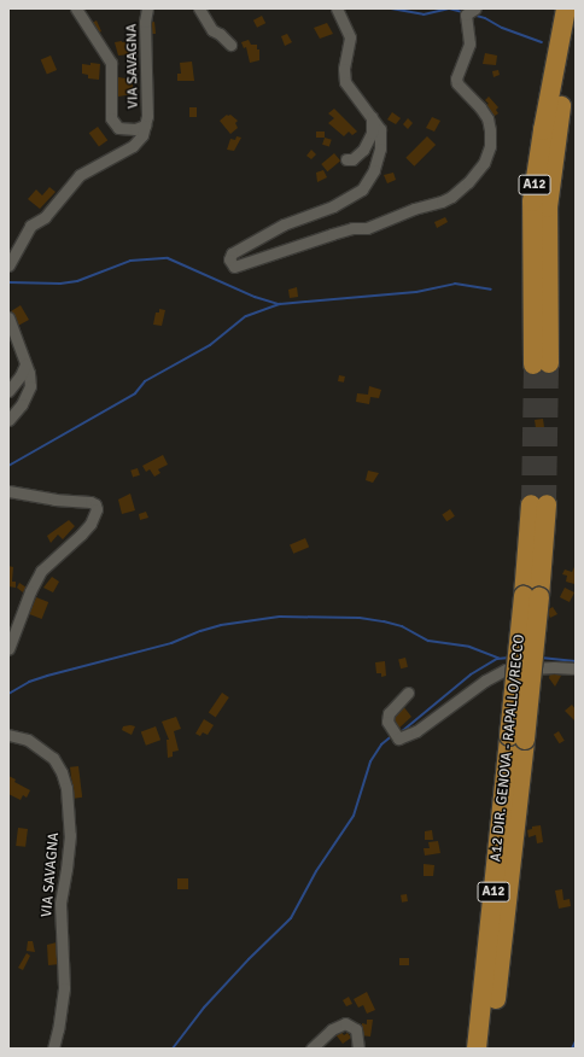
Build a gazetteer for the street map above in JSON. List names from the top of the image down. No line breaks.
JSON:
{"streets":{"highway":["A12","A12 DIR. GENOVA - RAPALLO/RECCO"],"street":["VIA SAVAGNA"]},"crossings":[["A12","A12 DIR. GENOVA - RAPALLO/RECCO"]]}
